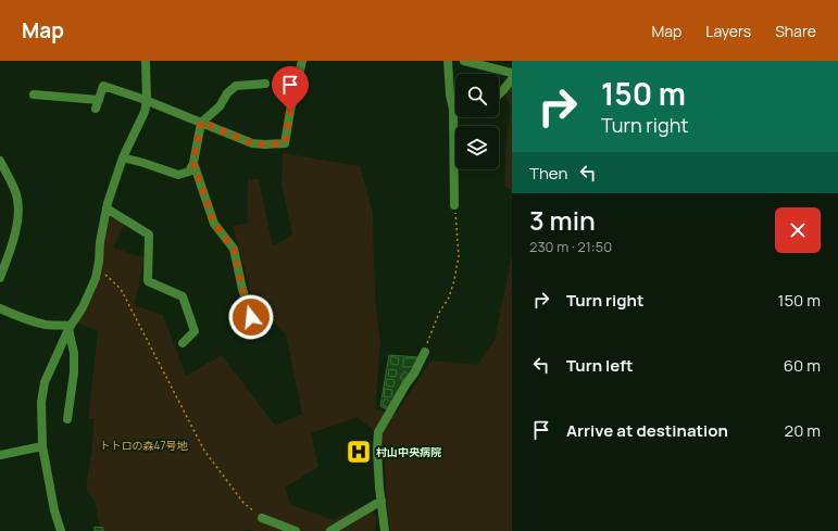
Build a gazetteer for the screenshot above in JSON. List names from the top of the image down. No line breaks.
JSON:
{"parks":["トトロの森47号地"],"places":{"hospital":["村山中央病院"]},"page":{"header":"Map","nav":["Map","Layers","Share"],"turn":["150 m","Turn right"],"then":"Then","heading":["3 min","230 m · 21:50"],"list":[{"name":"Turn right","value":"150 m"},{"name":"Turn left","value":"60 m"},{"name":"Arrive at destination","value":"20 m"}]}}
